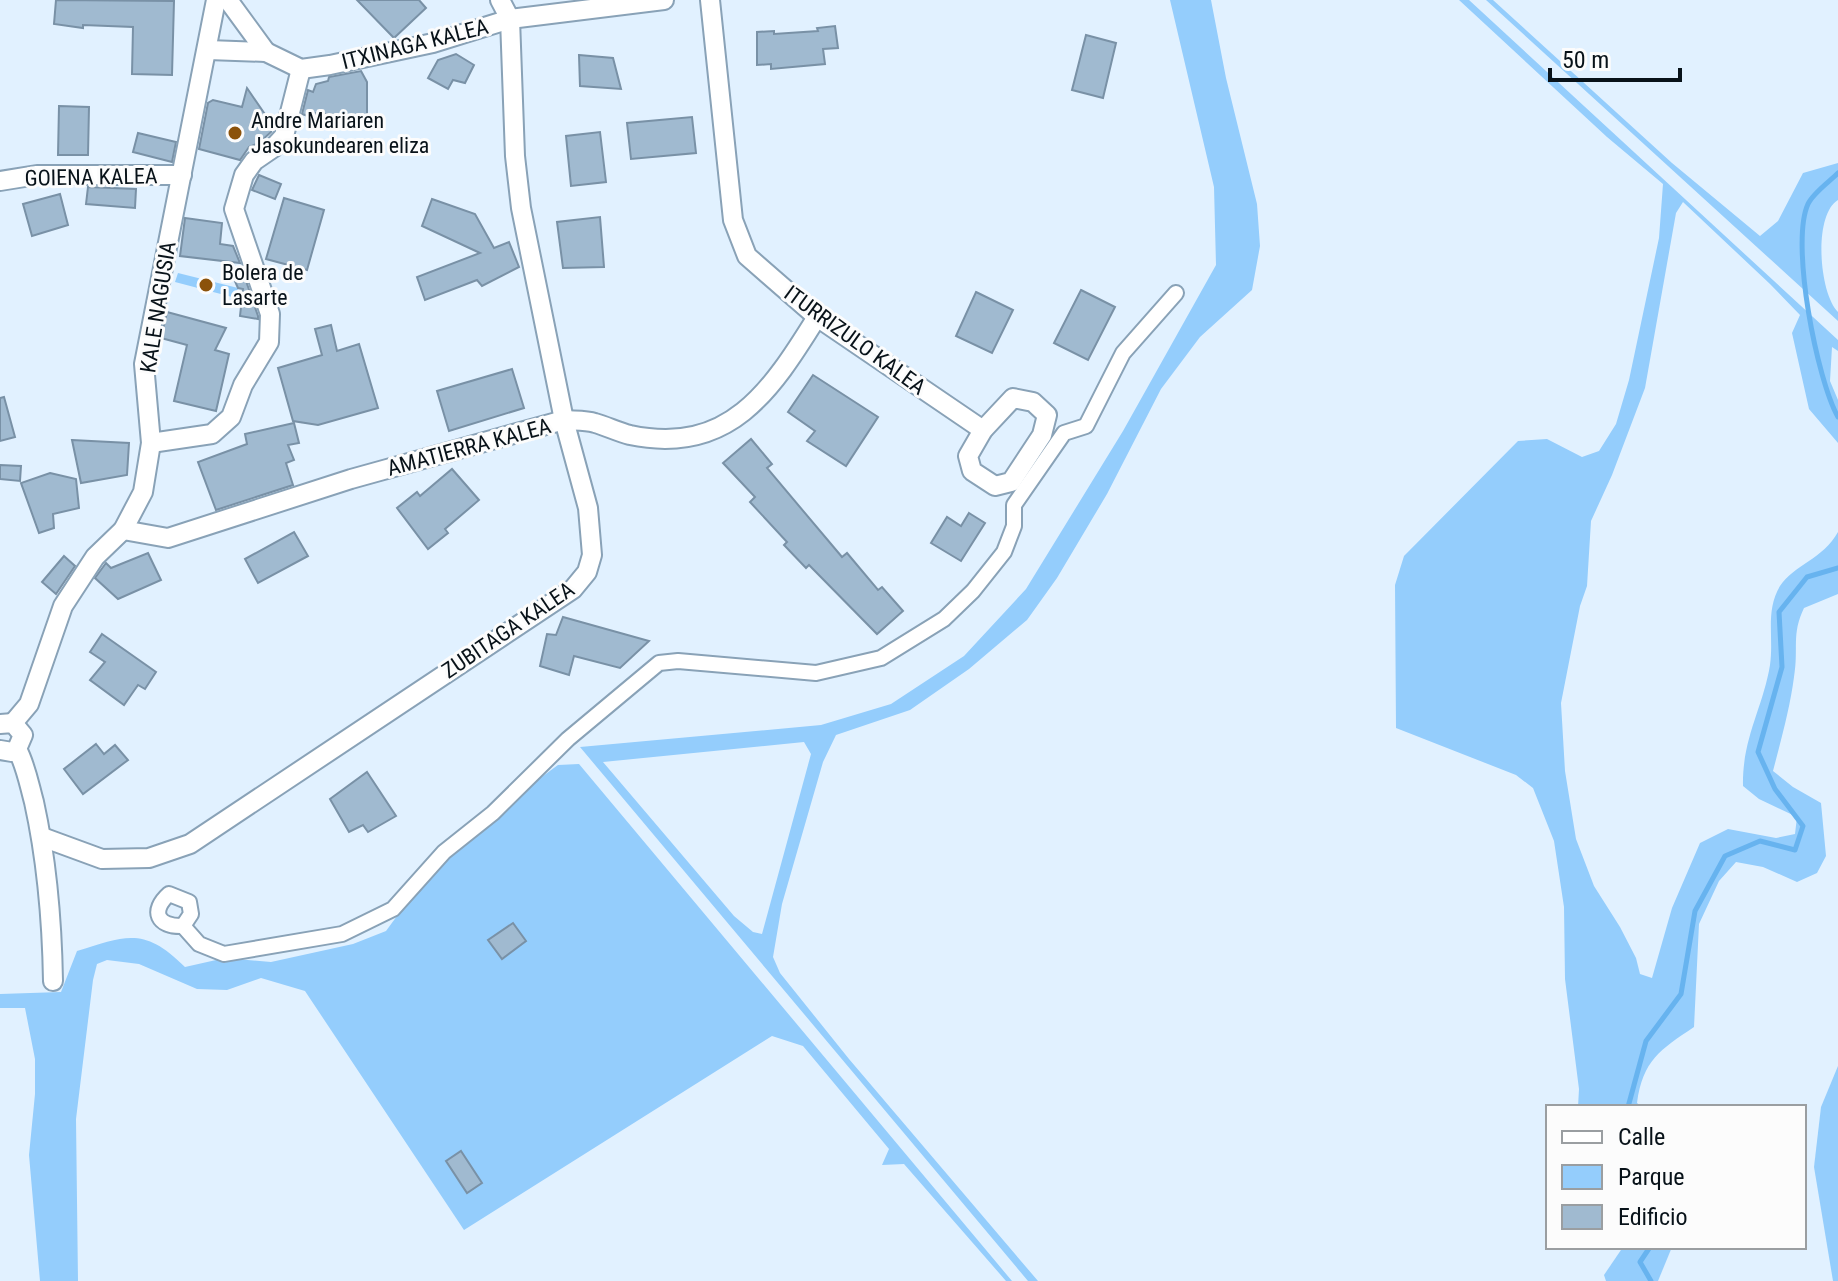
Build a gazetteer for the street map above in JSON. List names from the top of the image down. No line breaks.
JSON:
{"streets":{"street":["ITXINAGA KALEA","GOIENA KALEA","KALE NAGUSIA","ITURRIZULO KALEA","AMATIERRA KALEA","ZUBITAGA KALEA"]},"crossings":[["ITXINAGA KALEA","ZUBITAGA KALEA"],["GOIENA KALEA","KALE NAGUSIA"],["KALE NAGUSIA","AMATIERRA KALEA"],["ITURRIZULO KALEA","AMATIERRA KALEA"],["AMATIERRA KALEA","ZUBITAGA KALEA"]],"places":["Andre Mariaren Jasokundearen eliza","Bolera de Lasarte"],"legend":["Calle","Parque","Edificio"],"scale_bar":"50 m"}
